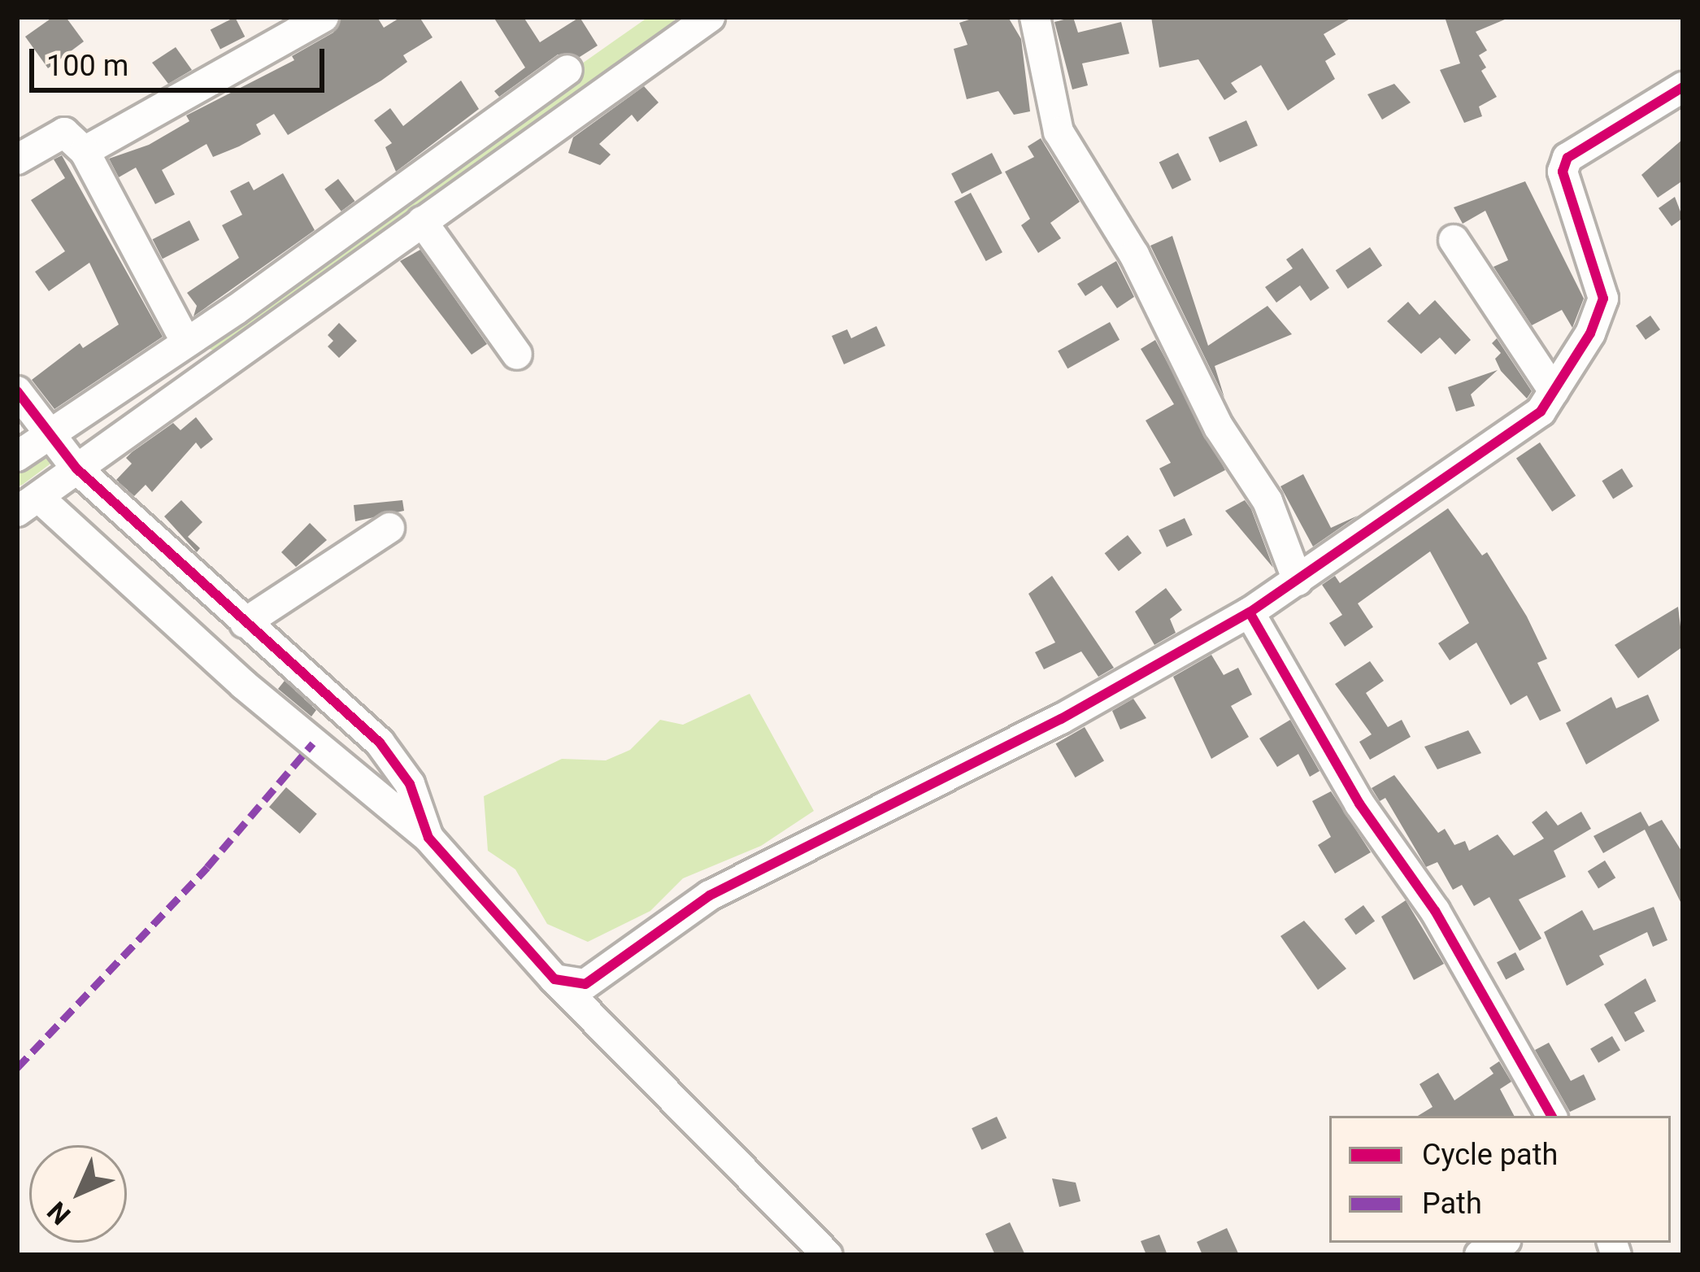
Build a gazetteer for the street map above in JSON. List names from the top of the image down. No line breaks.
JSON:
{"legend":["Cycle path","Path"],"scale_bar":"100 m","north":"bottom left"}
